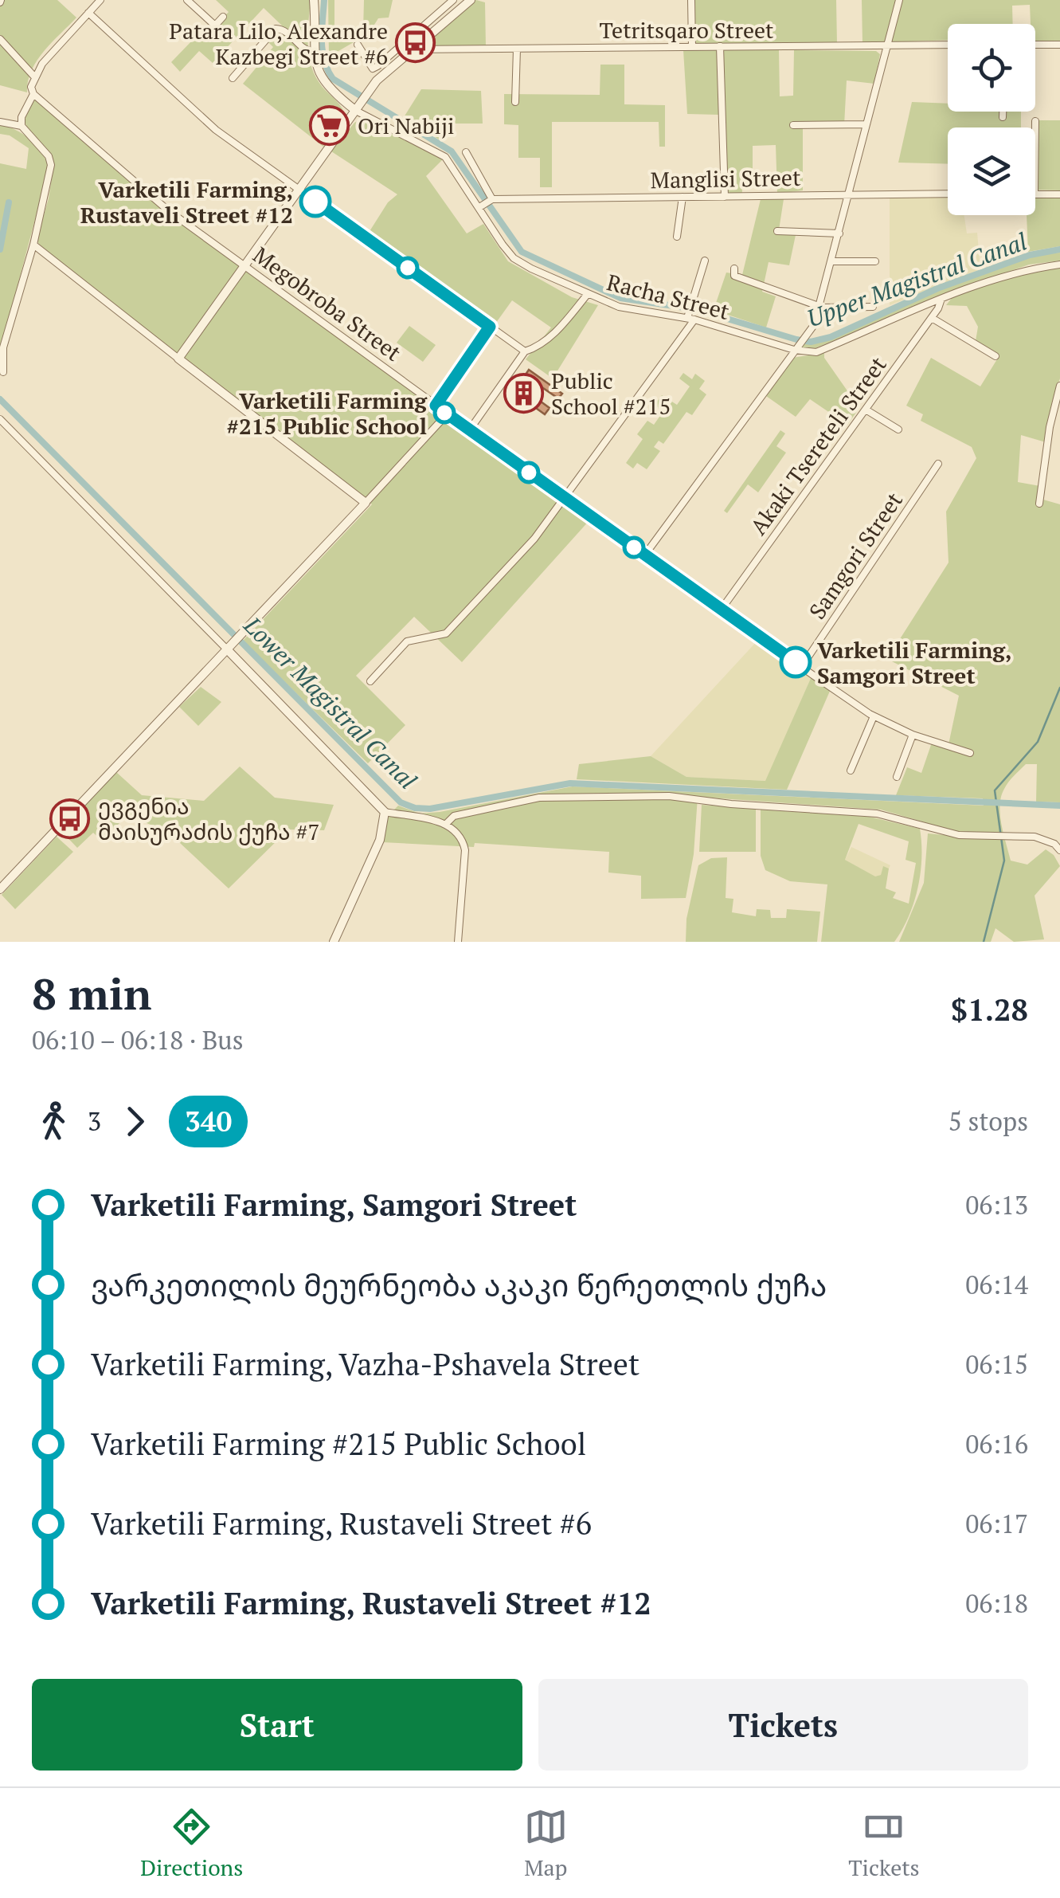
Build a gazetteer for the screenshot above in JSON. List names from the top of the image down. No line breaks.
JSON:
{"streets":{"street":["Tetritsqaro Street","Manglisi Street","Racha Street","Megobroba Street","Akaki Tsereteli Street","Samgori Street"]},"crossings":[["Racha Street","Akaki Tsereteli Street"],["Megobroba Street","Akaki Tsereteli Street"],["Megobroba Street","Samgori Street"]],"water":["Upper Magistral Canal","Lower Magistral Canal"],"places":{"bus stop":["Patara Lilo, Alexandre Kazbegi Street #6","ევგენია მაისურაძის ქუჩა #7"],"supermarket":["Ori Nabiji"],"other":["Varketili Farming, Rustaveli Street #12","Varketili Farming #215 Public School","Varketili Farming, Samgori Street"],"building":["Public School #215"]},"lines":["bus line 340"],"page":{"heading":["8 min","06:10 – 06:18 · Bus","$1.28"],"legs":["3","340","5 stops"],"list":[{"name":"Varketili Farming, Samgori Street","value":"06:13"},{"name":"ვარკეთილის მეურნეობა აკაკი წერეთლის ქუჩა","value":"06:14"},{"name":"Varketili Farming, Vazha-Pshavela Street","value":"06:15"},{"name":"Varketili Farming #215 Public School","value":"06:16"},{"name":"Varketili Farming, Rustaveli Street #6","value":"06:17"},{"name":"Varketili Farming, Rustaveli Street #12","value":"06:18"}],"buttons":["Start","Tickets"],"tabs":["Directions","Map","Tickets"]}}
